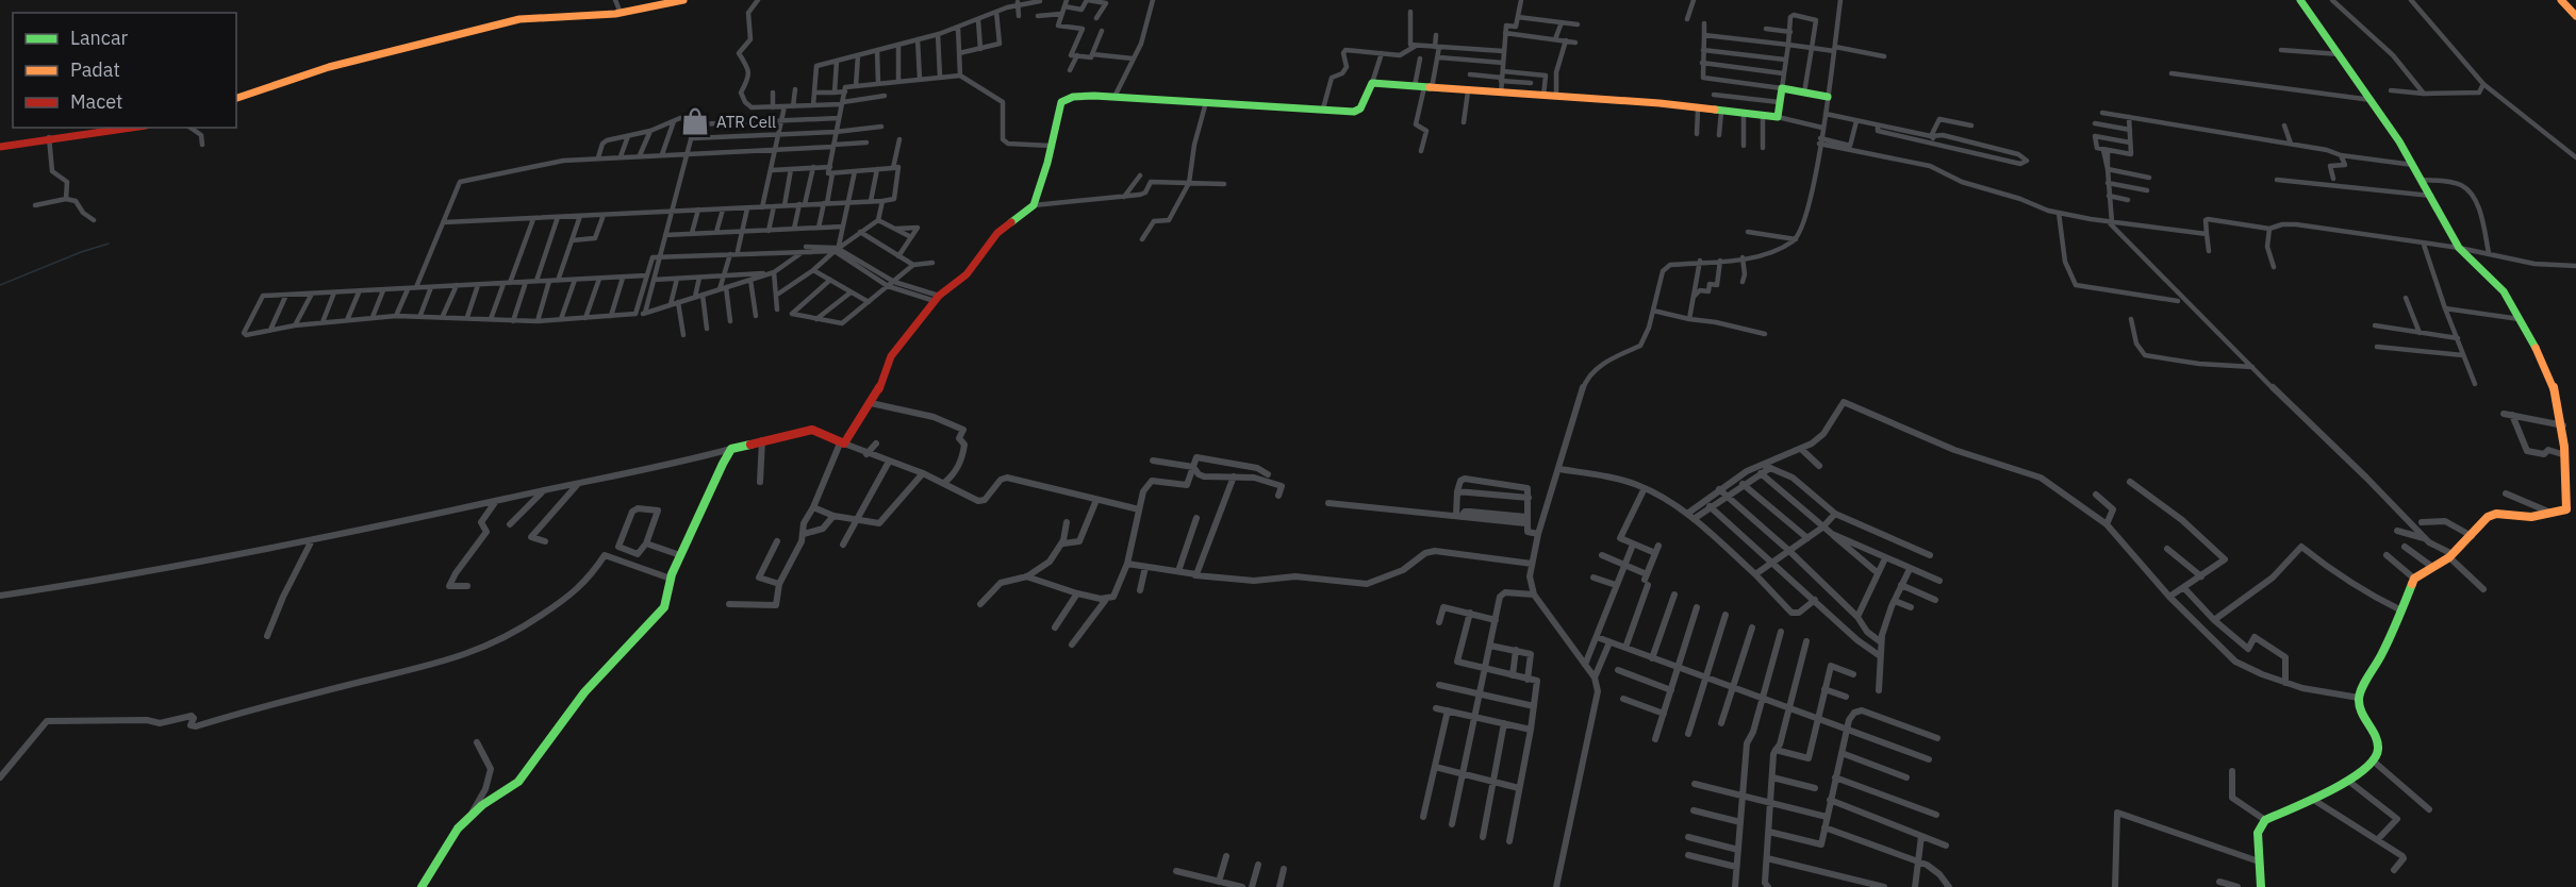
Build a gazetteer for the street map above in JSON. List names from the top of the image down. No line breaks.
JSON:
{"places":{"shop":["ATR Cell"]},"legend":["Lancar","Padat","Macet"]}
